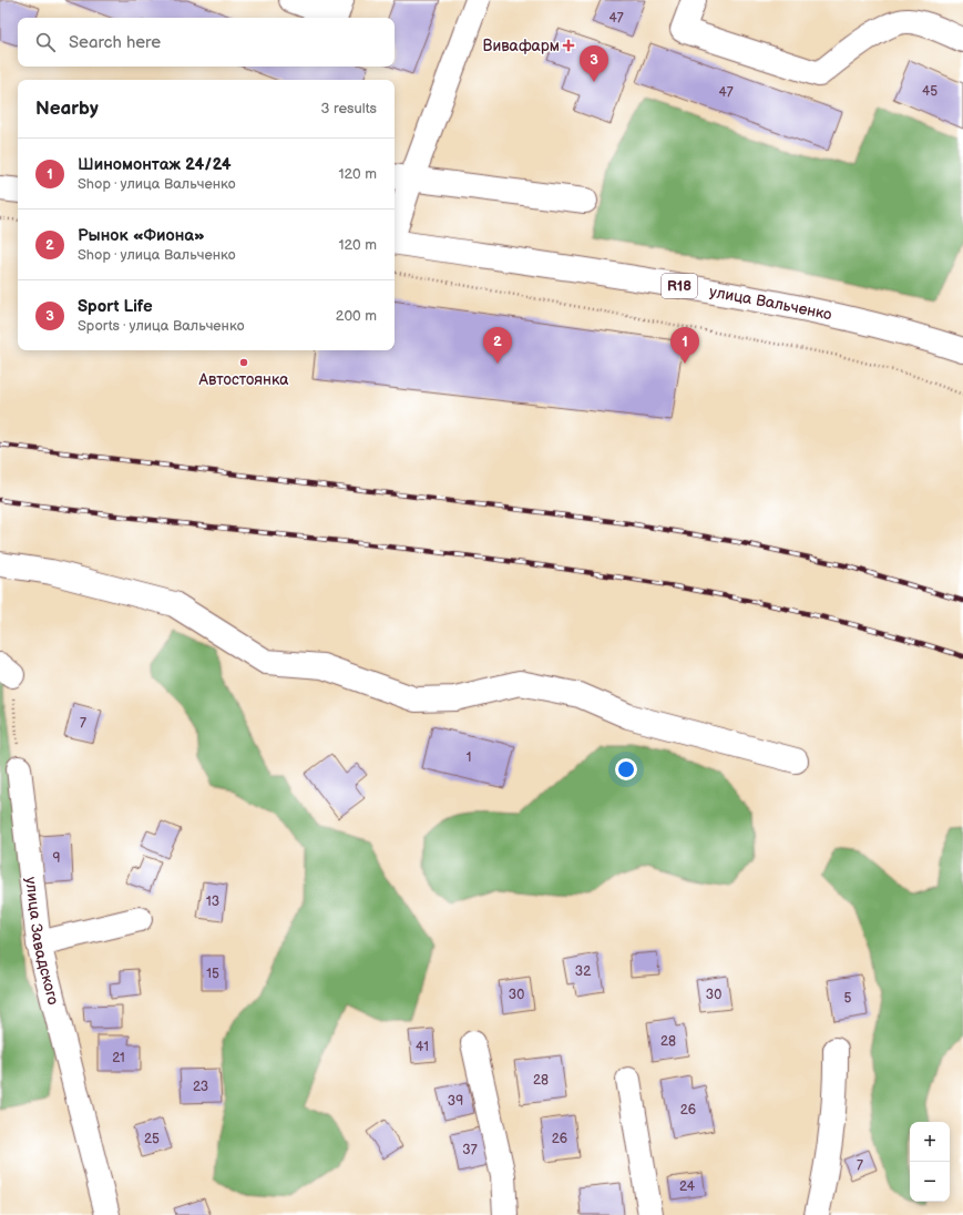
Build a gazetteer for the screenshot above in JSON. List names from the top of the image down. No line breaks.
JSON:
{"streets":{"street":["R18","улица Вальченко","улица Завадского"]},"places":{"health":["Вивафарм"],"other":["Автостоянка"]},"house_numbers":["47","45","47","7","1","9","13","32","15","30","30","5","28","41","21","28","23","39","26","25","26","37","7","24"],"page":{"search":"Search here","pins":["3","1","2"],"heading":["Nearby","3 results"],"list":[{"mark":"1","name":"Шиномонтаж 24/24","note":"Shop · улица Вальченко","value":"120 m"},{"mark":"2","name":"Рынок «Фиона»","note":"Shop · улица Вальченко","value":"120 m"},{"mark":"3","name":"Sport Life","note":"Sports · улица Вальченко","value":"200 m"}],"map_buttons":["+","−"]}}
